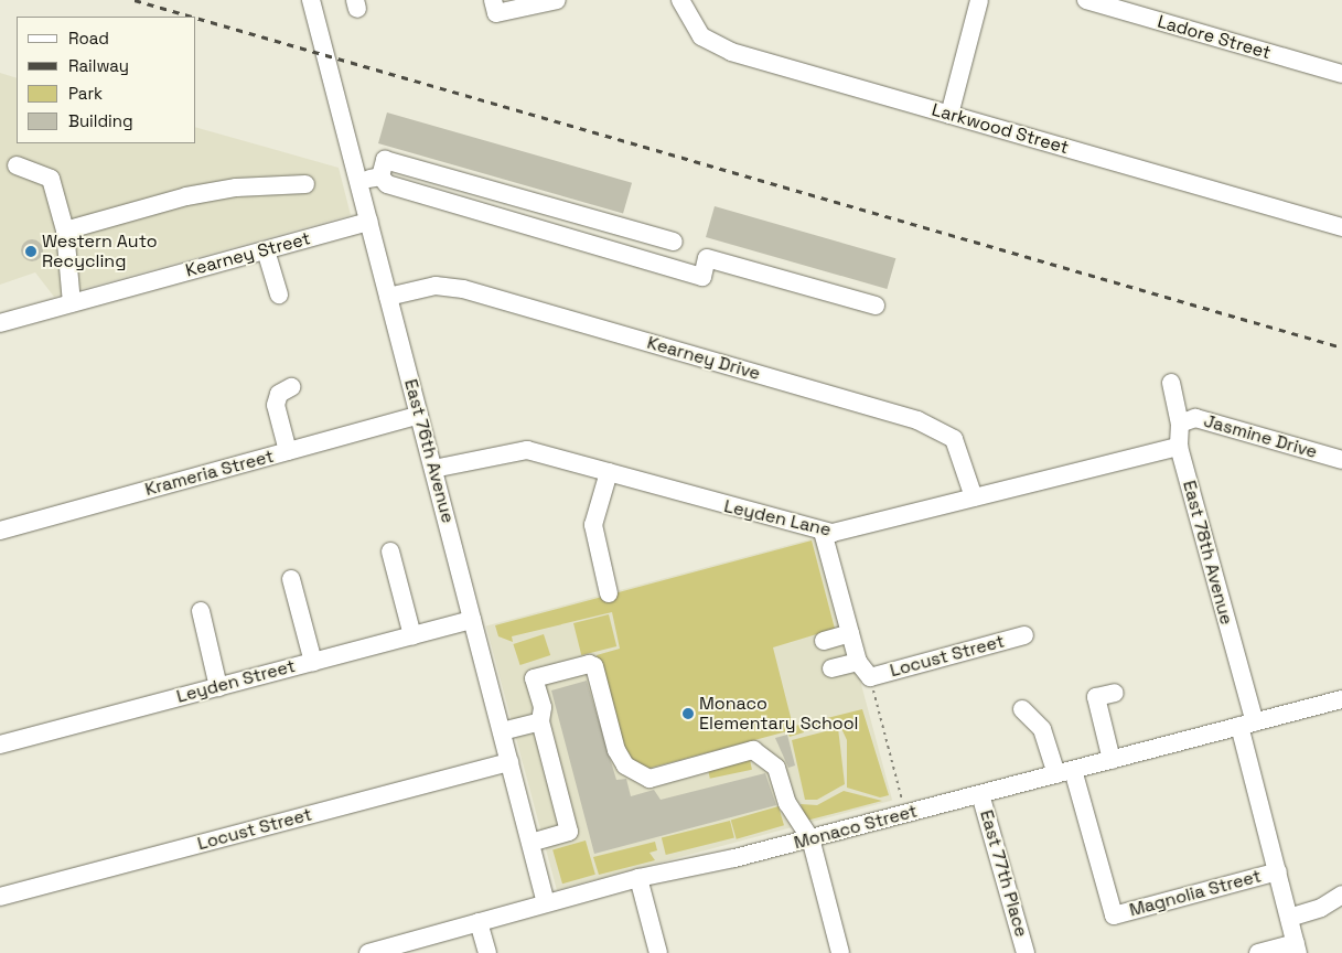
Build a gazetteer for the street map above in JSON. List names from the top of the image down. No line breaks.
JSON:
{"streets":{"street":["Ladore Street","Larkwood Street","Kearney Street","Kearney Drive","Jasmine Drive","East 76th Avenue","Krameria Street","Leyden Lane","East 78th Avenue","Locust Street","Leyden Street","Monaco Street","East 77th Place","Magnolia Street"]},"crossings":[["Kearney Street","East 76th Avenue"],["Kearney Drive","East 76th Avenue"],["Kearney Drive","Leyden Lane"],["Jasmine Drive","East 78th Avenue"],["East 76th Avenue","Krameria Street"],["East 76th Avenue","Leyden Lane"],["East 76th Avenue","Locust Street"],["East 76th Avenue","Leyden Street"],["East 76th Avenue","Monaco Street"],["Leyden Lane","East 78th Avenue"],["East 78th Avenue","Monaco Street"],["East 78th Avenue","Magnolia Street"],["Monaco Street","East 77th Place"],["Monaco Street","Magnolia Street"]],"places":["Western Auto Recycling","Monaco Elementary School"],"legend":["Road","Railway","Park","Building"]}
